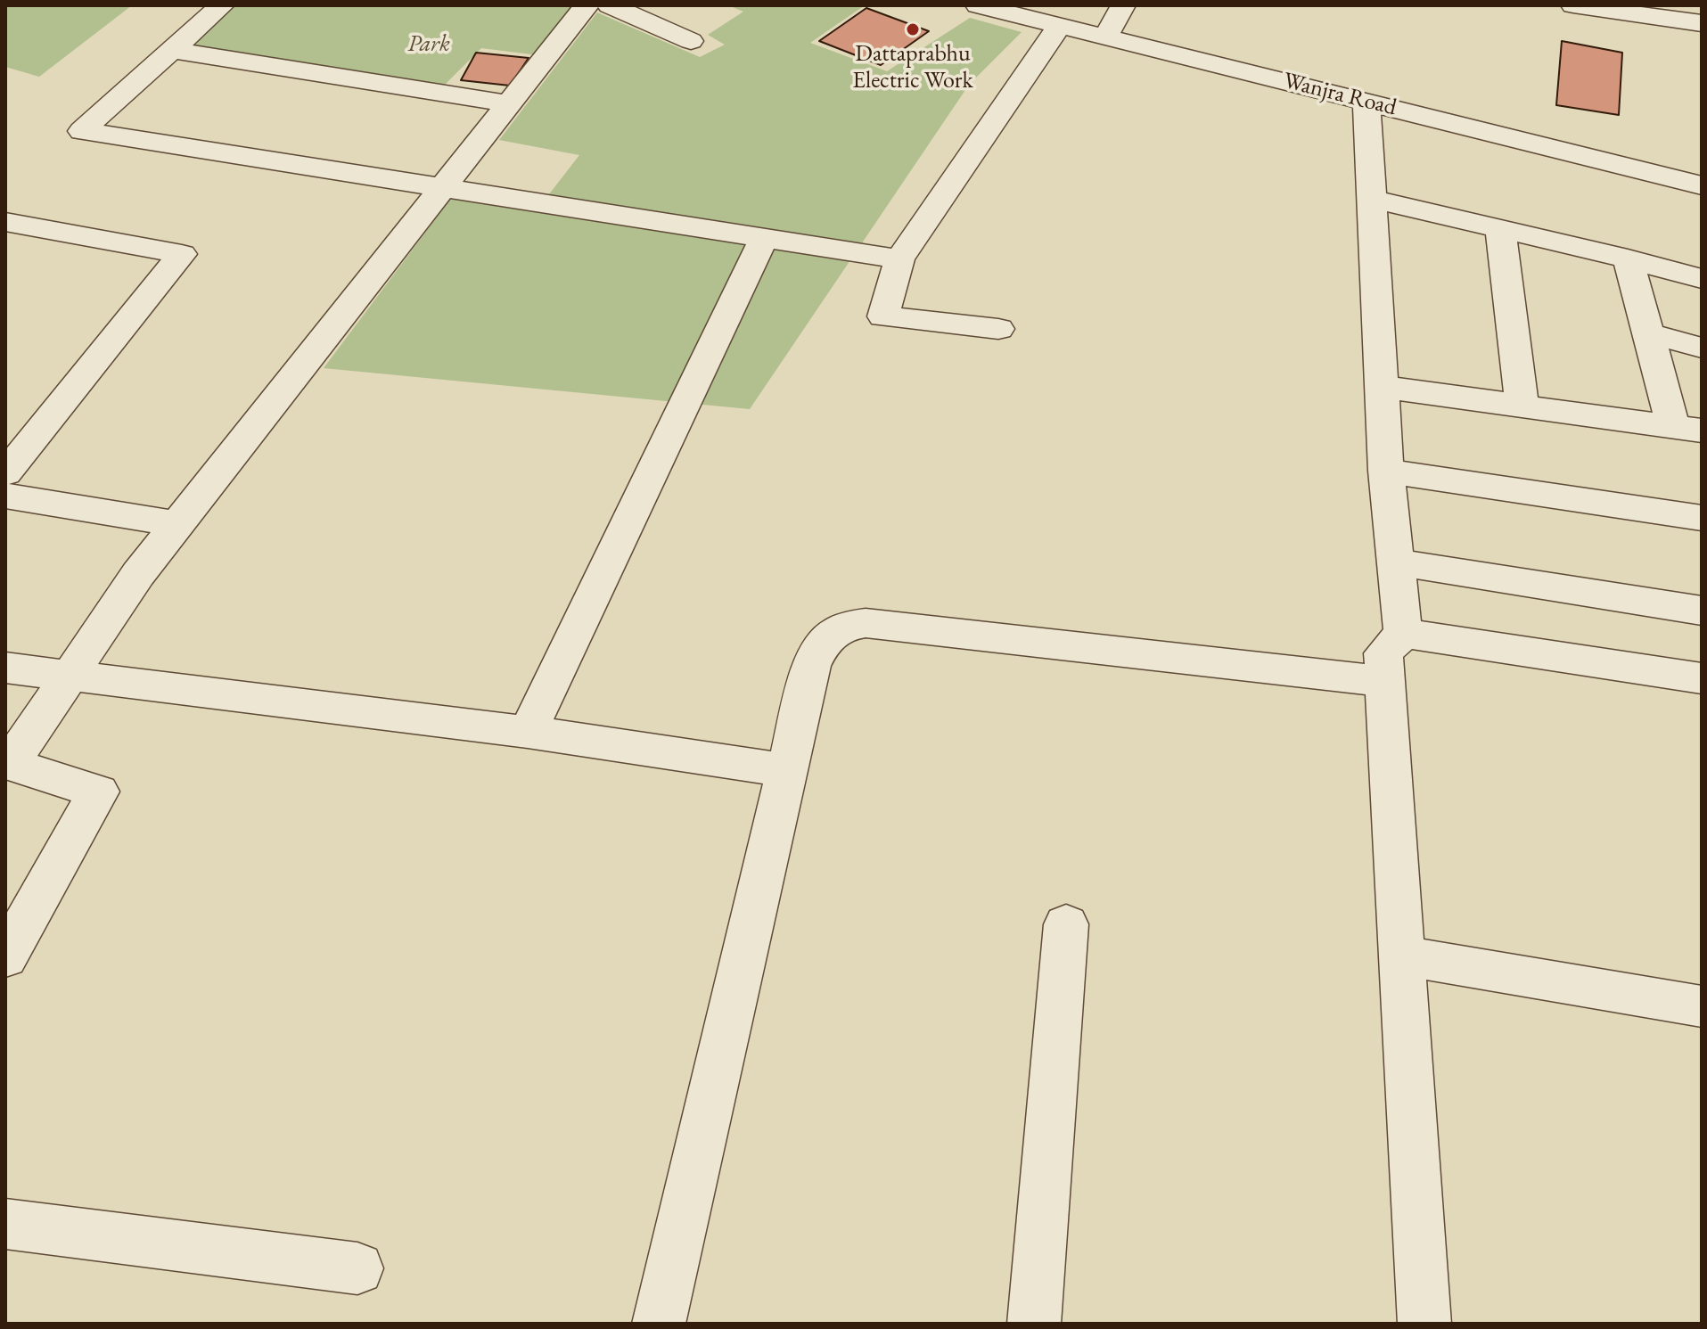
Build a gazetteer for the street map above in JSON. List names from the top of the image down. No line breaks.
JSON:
{"streets":{"street":["Wanjra Road"]},"parks":["Park"],"places":["Dattaprabhu Electric Work"]}
